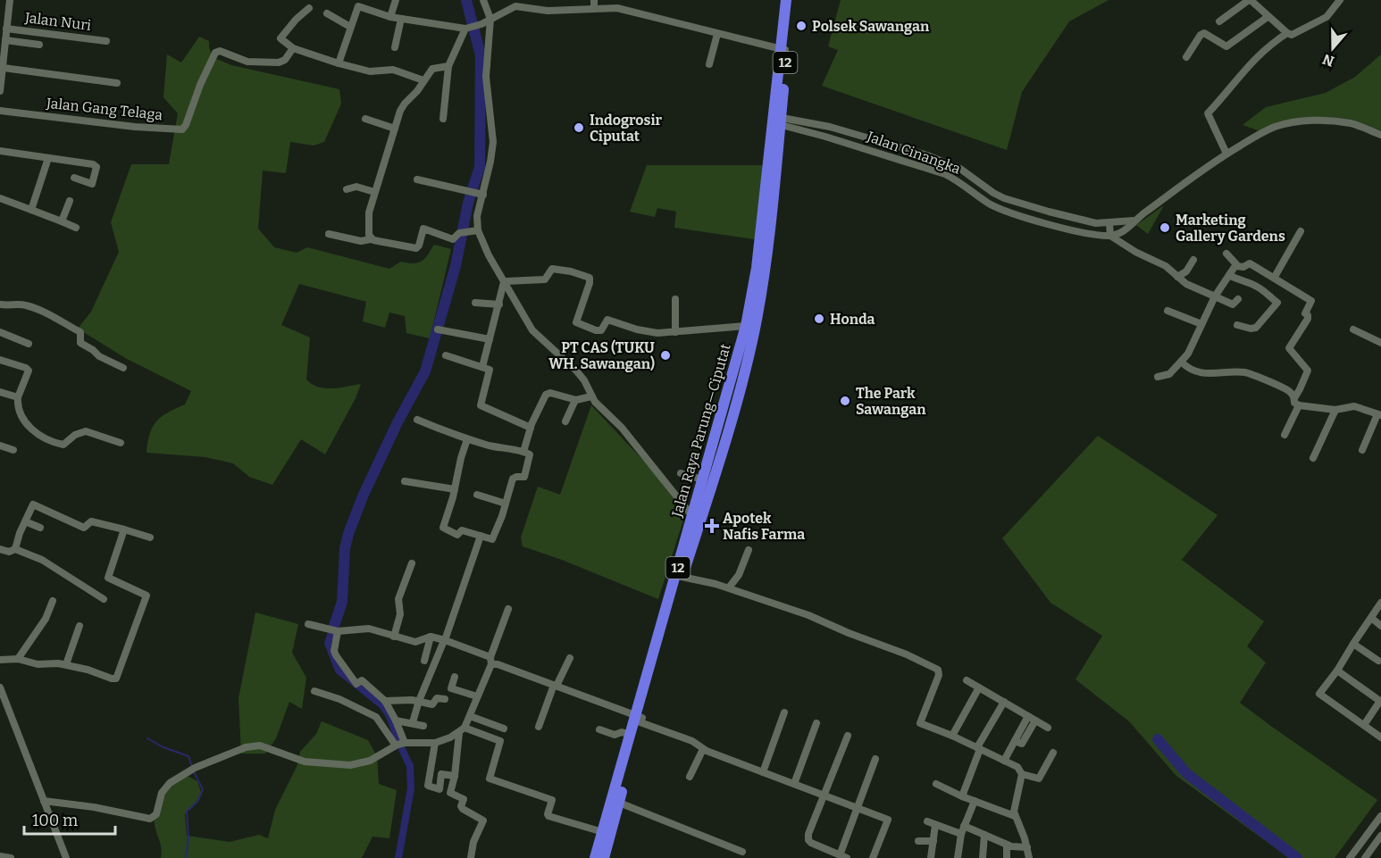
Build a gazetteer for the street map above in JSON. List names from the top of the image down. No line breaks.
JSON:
{"streets":{"highway":["12","Jalan Raya Parung—Ciputat"],"street":["Jalan Nuri","Jalan Gang Telaga","Jalan Cinangka"]},"crossings":[["Jalan Cinangka","Jalan Raya Parung—Ciputat"]],"places":{"other":["Polsek Sawangan","Indogrosir Ciputat","Marketing Gallery Gardens","Honda","PT CAS (TUKU WH. Sawangan)","The Park Sawangan"],"health":["Apotek Nafis Farma"]},"scale_bar":"100 m","north":"bottom"}
